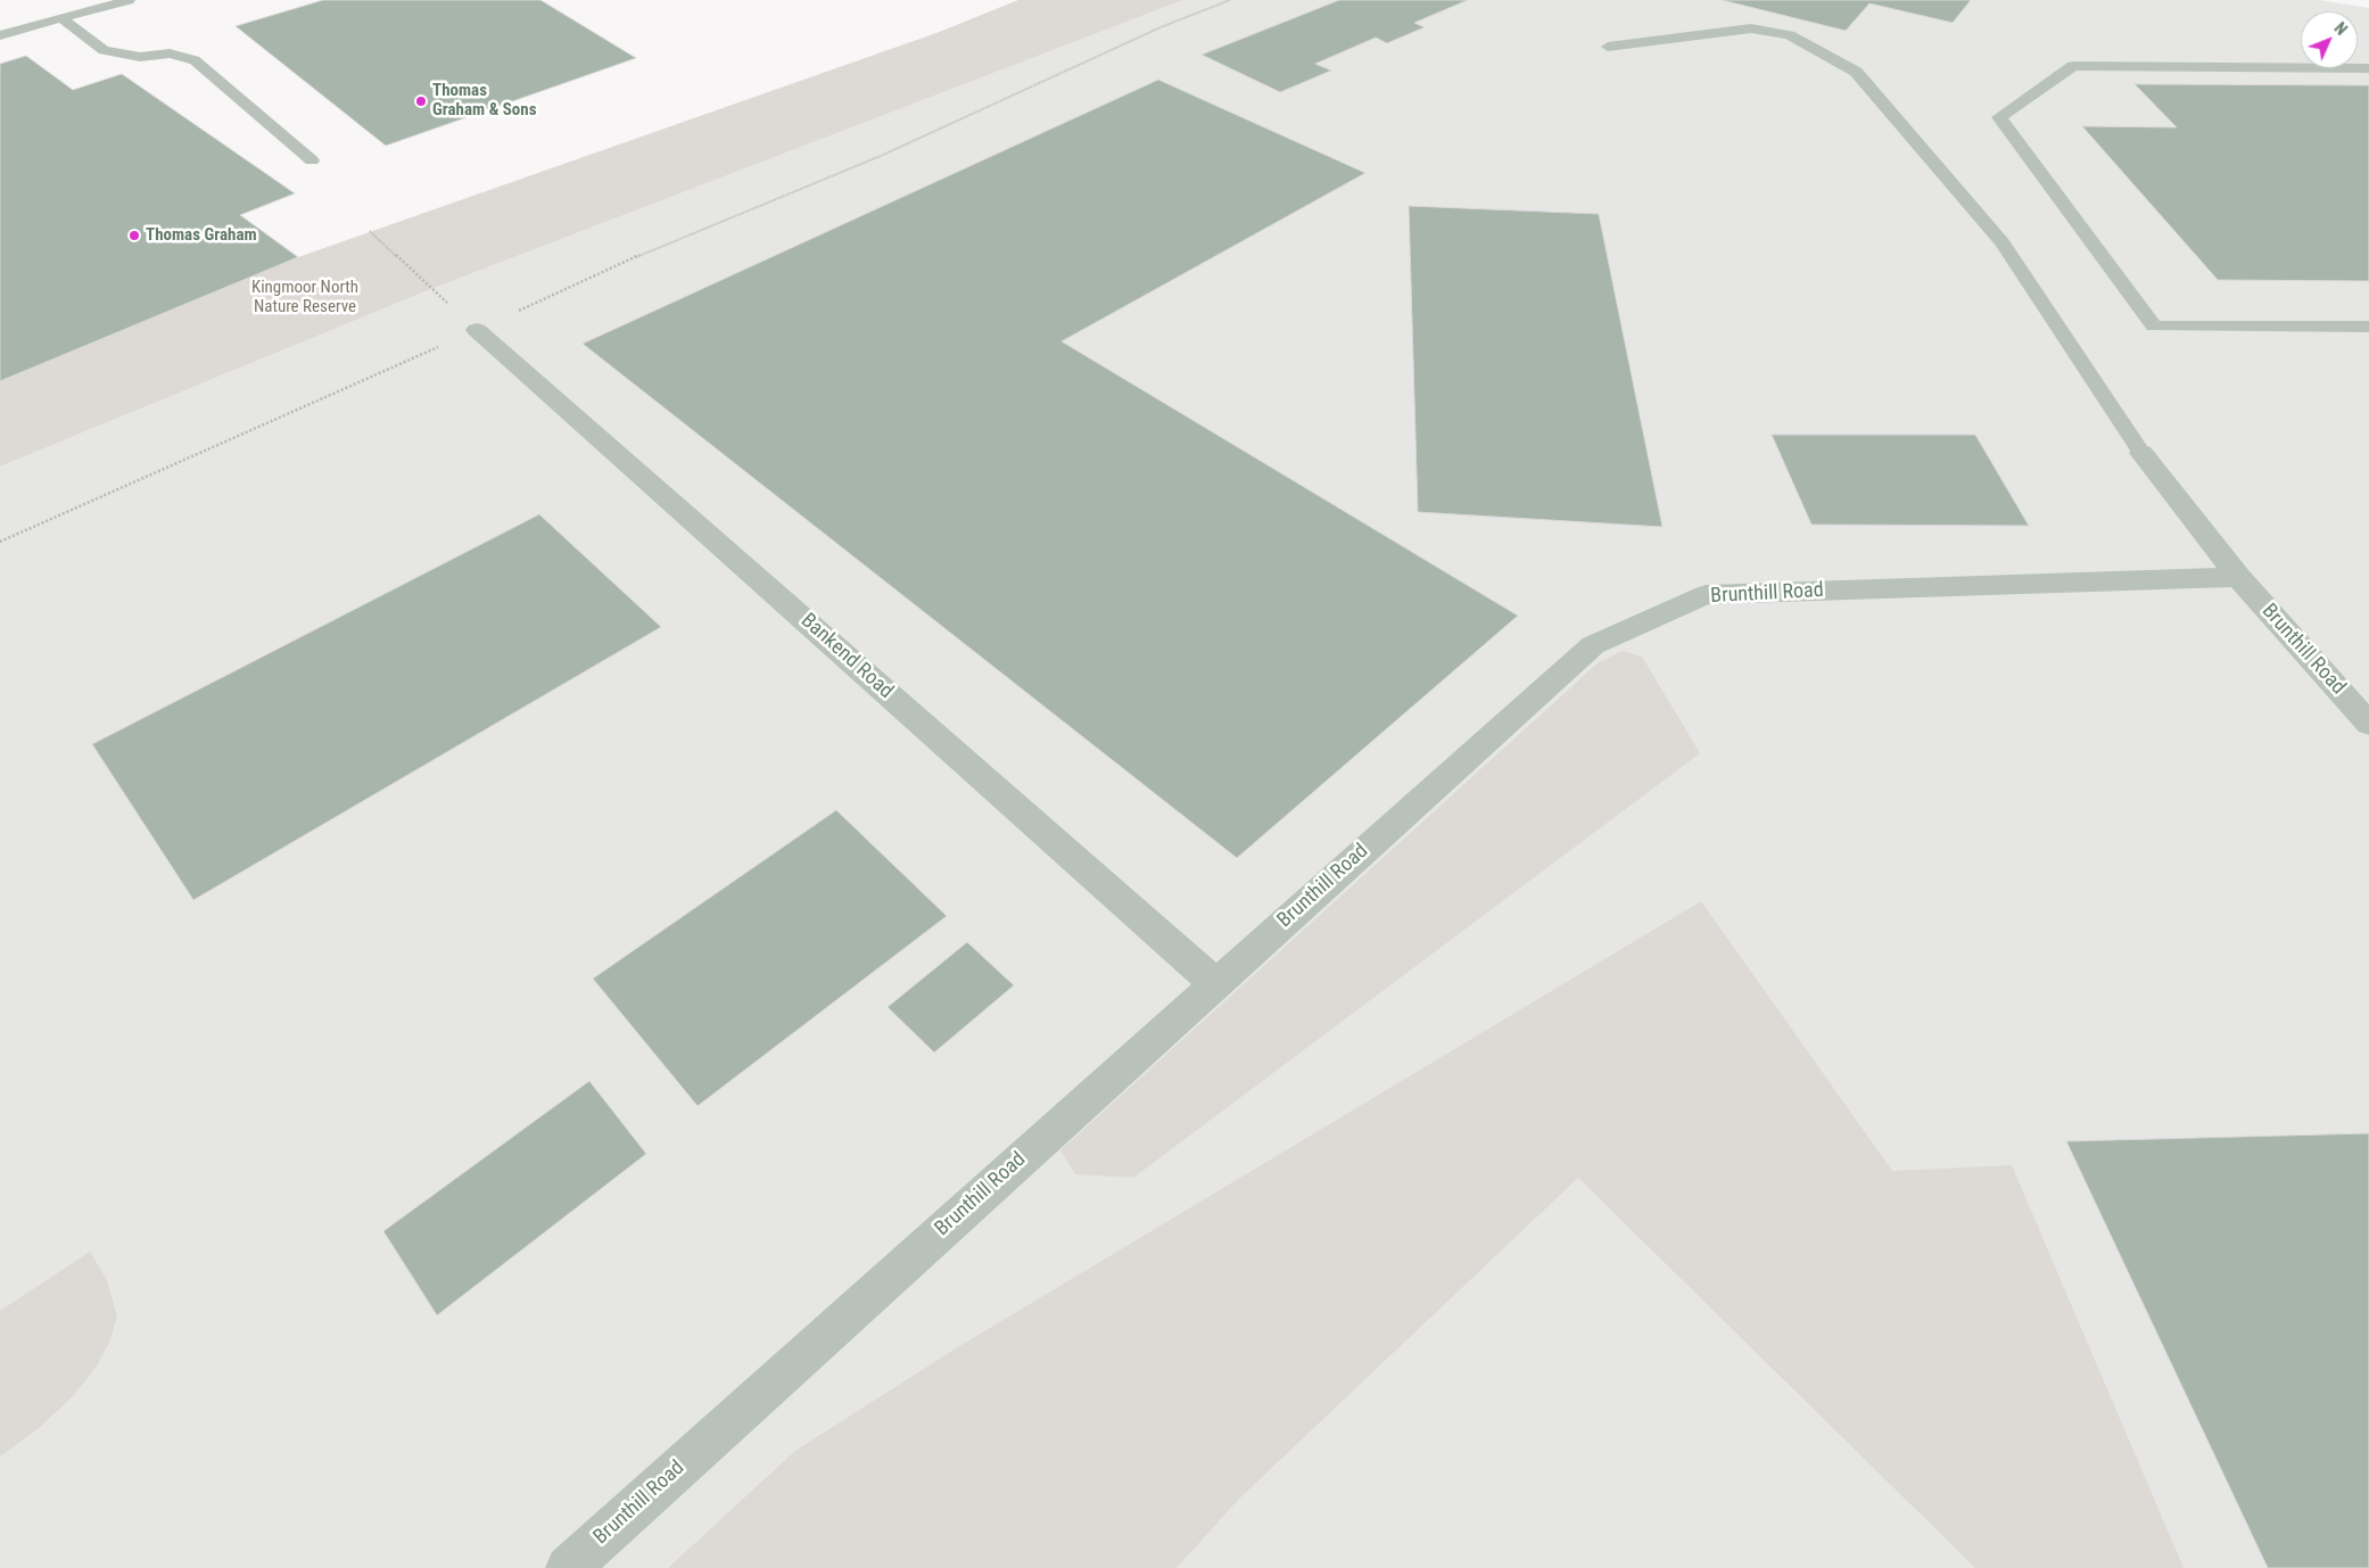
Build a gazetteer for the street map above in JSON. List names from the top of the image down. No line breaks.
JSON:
{"streets":{"street":["Brunthill Road","Bankend Road"]},"crossings":[["Brunthill Road","Bankend Road"]],"parks":["Kingmoor North Nature Reserve"],"places":["Thomas Graham & Sons","Thomas Graham"],"north":"top right"}
